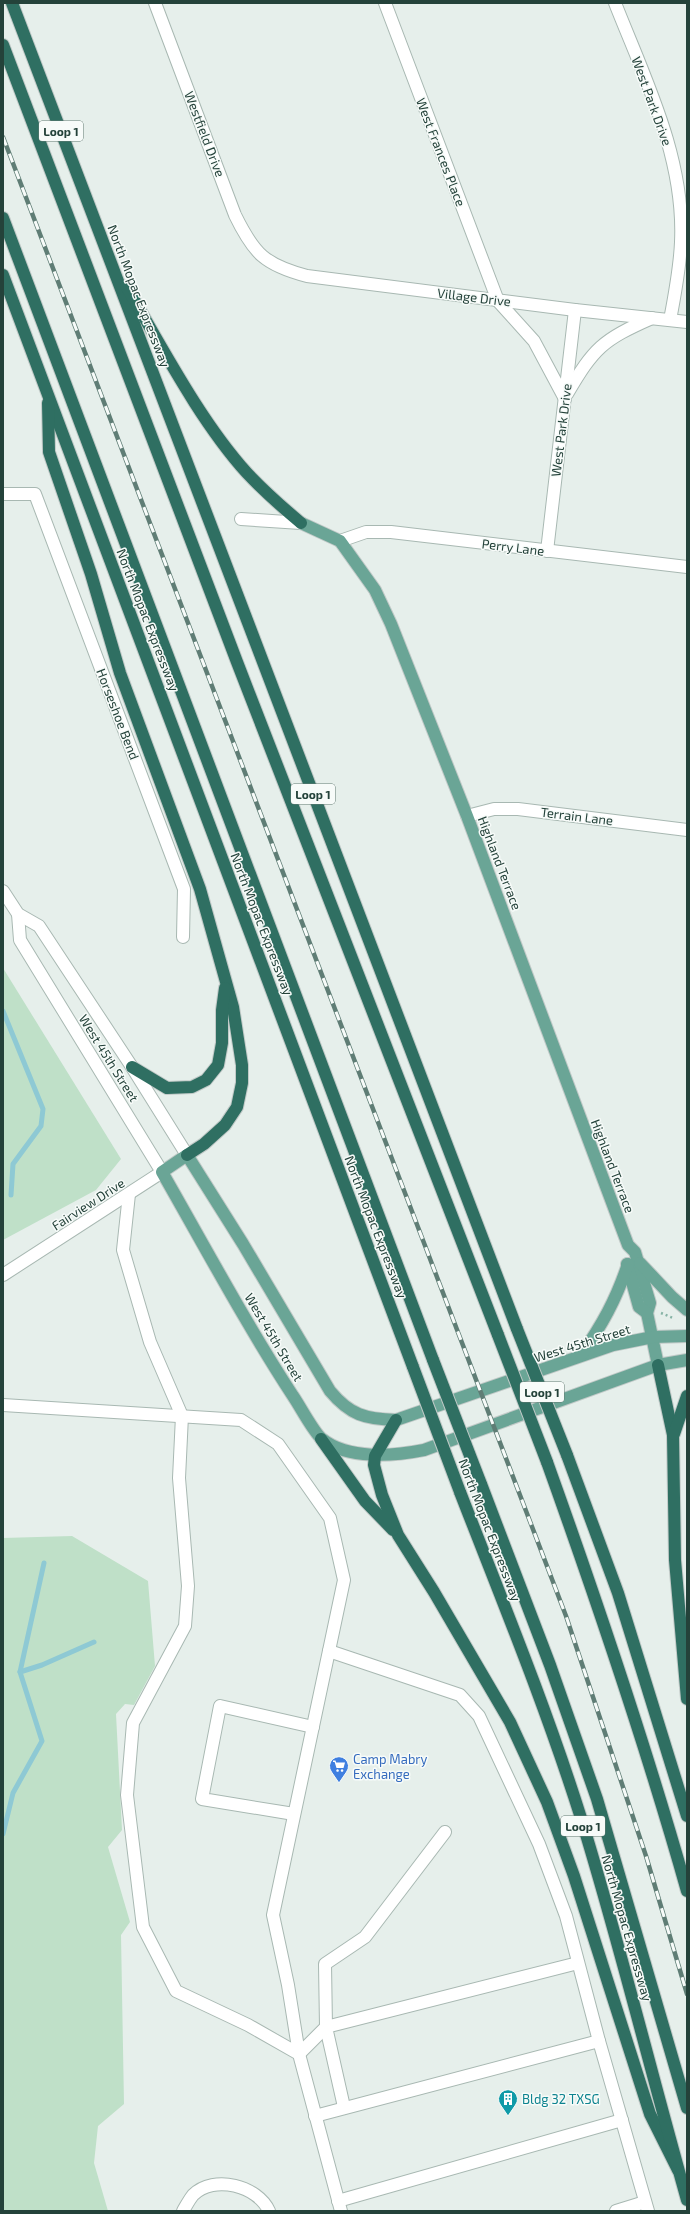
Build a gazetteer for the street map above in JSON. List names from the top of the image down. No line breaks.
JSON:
{"streets":{"highway":["Loop 1","North Mopac Expressway"],"main road":["Highland Terrace","West 45th Street","Fairview Drive"],"street":["West Park Drive","Westfield Drive","West Frances Place","Village Drive","Perry Lane","Horseshoe Bend","Terrain Lane"]},"crossings":[["West Park Drive","Village Drive"],["West Park Drive","Perry Lane"],["Westfield Drive","Village Drive"],["West Frances Place","Village Drive"],["Perry Lane","Highland Terrace"],["Terrain Lane","Highland Terrace"],["Highland Terrace","West 45th Street"],["West 45th Street","Fairview Drive"]],"places":{"supermarket":["Camp Mabry Exchange"],"building":["Bldg 32 TXSG"]}}
